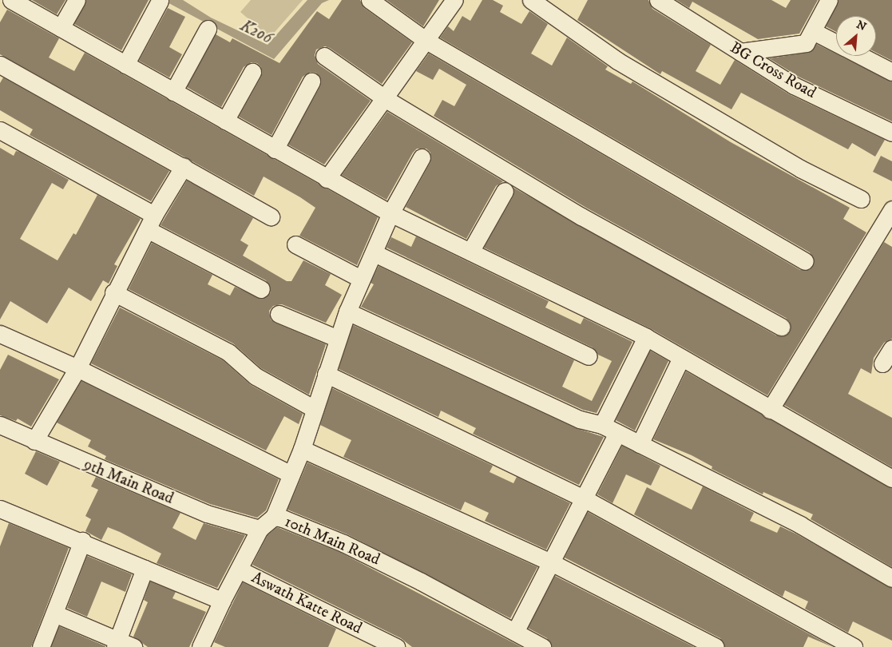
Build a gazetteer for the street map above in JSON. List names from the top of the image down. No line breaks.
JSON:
{"streets":{"street":["BG Cross Road","9th Main Road","10th Main Road","Aswath Katte Road"]},"crossings":[["9th Main Road","10th Main Road"],["10th Main Road","Aswath Katte Road"]],"water":["K206"],"north":"top right"}
